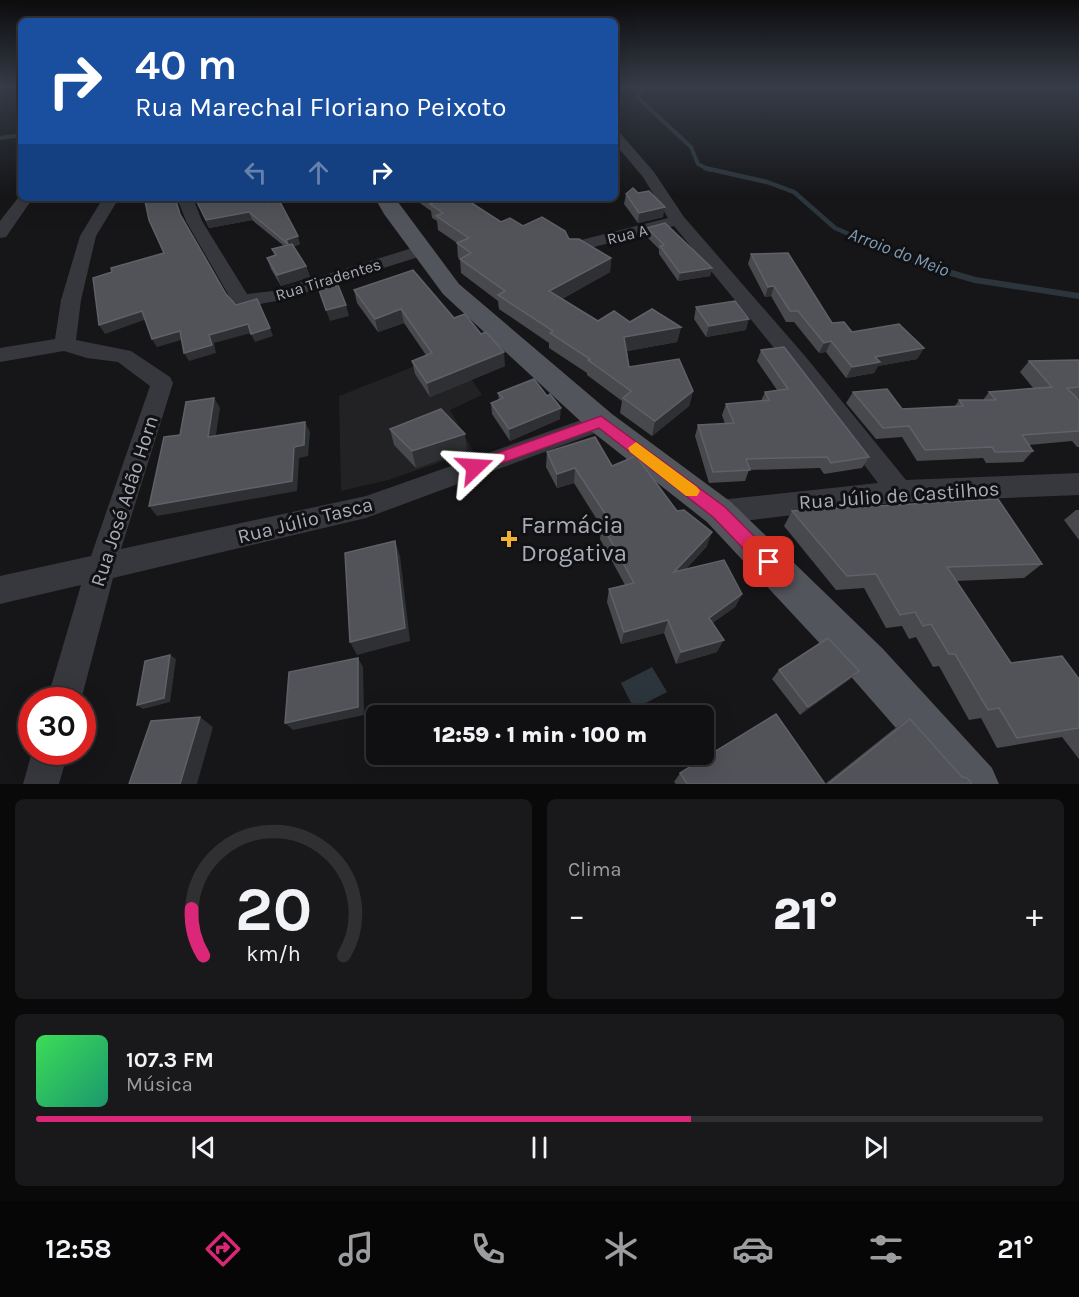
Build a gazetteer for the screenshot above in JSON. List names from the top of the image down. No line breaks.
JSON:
{"streets":{"street":["Rua A","Rua Tiradentes","Rua Júlio de Castilhos","Rua José Adão Horn","Rua Júlio Tasca"]},"crossings":[["Rua José Adão Horn","Rua Júlio Tasca"]],"water":["Arroio do Meio"],"places":{"health":["Farmácia Drogativa"]},"page":{"turn":["40 m","Rua Marechal Floriano Peixoto"],"limit":"30","trip":"12:59 · 1 min · 100 m","tile":"Clima","heat":["−","21°","+"],"song":["107.3 FM","Música"],"tabs":["12:58","21°"],"gauge":["20","km/h"]}}
